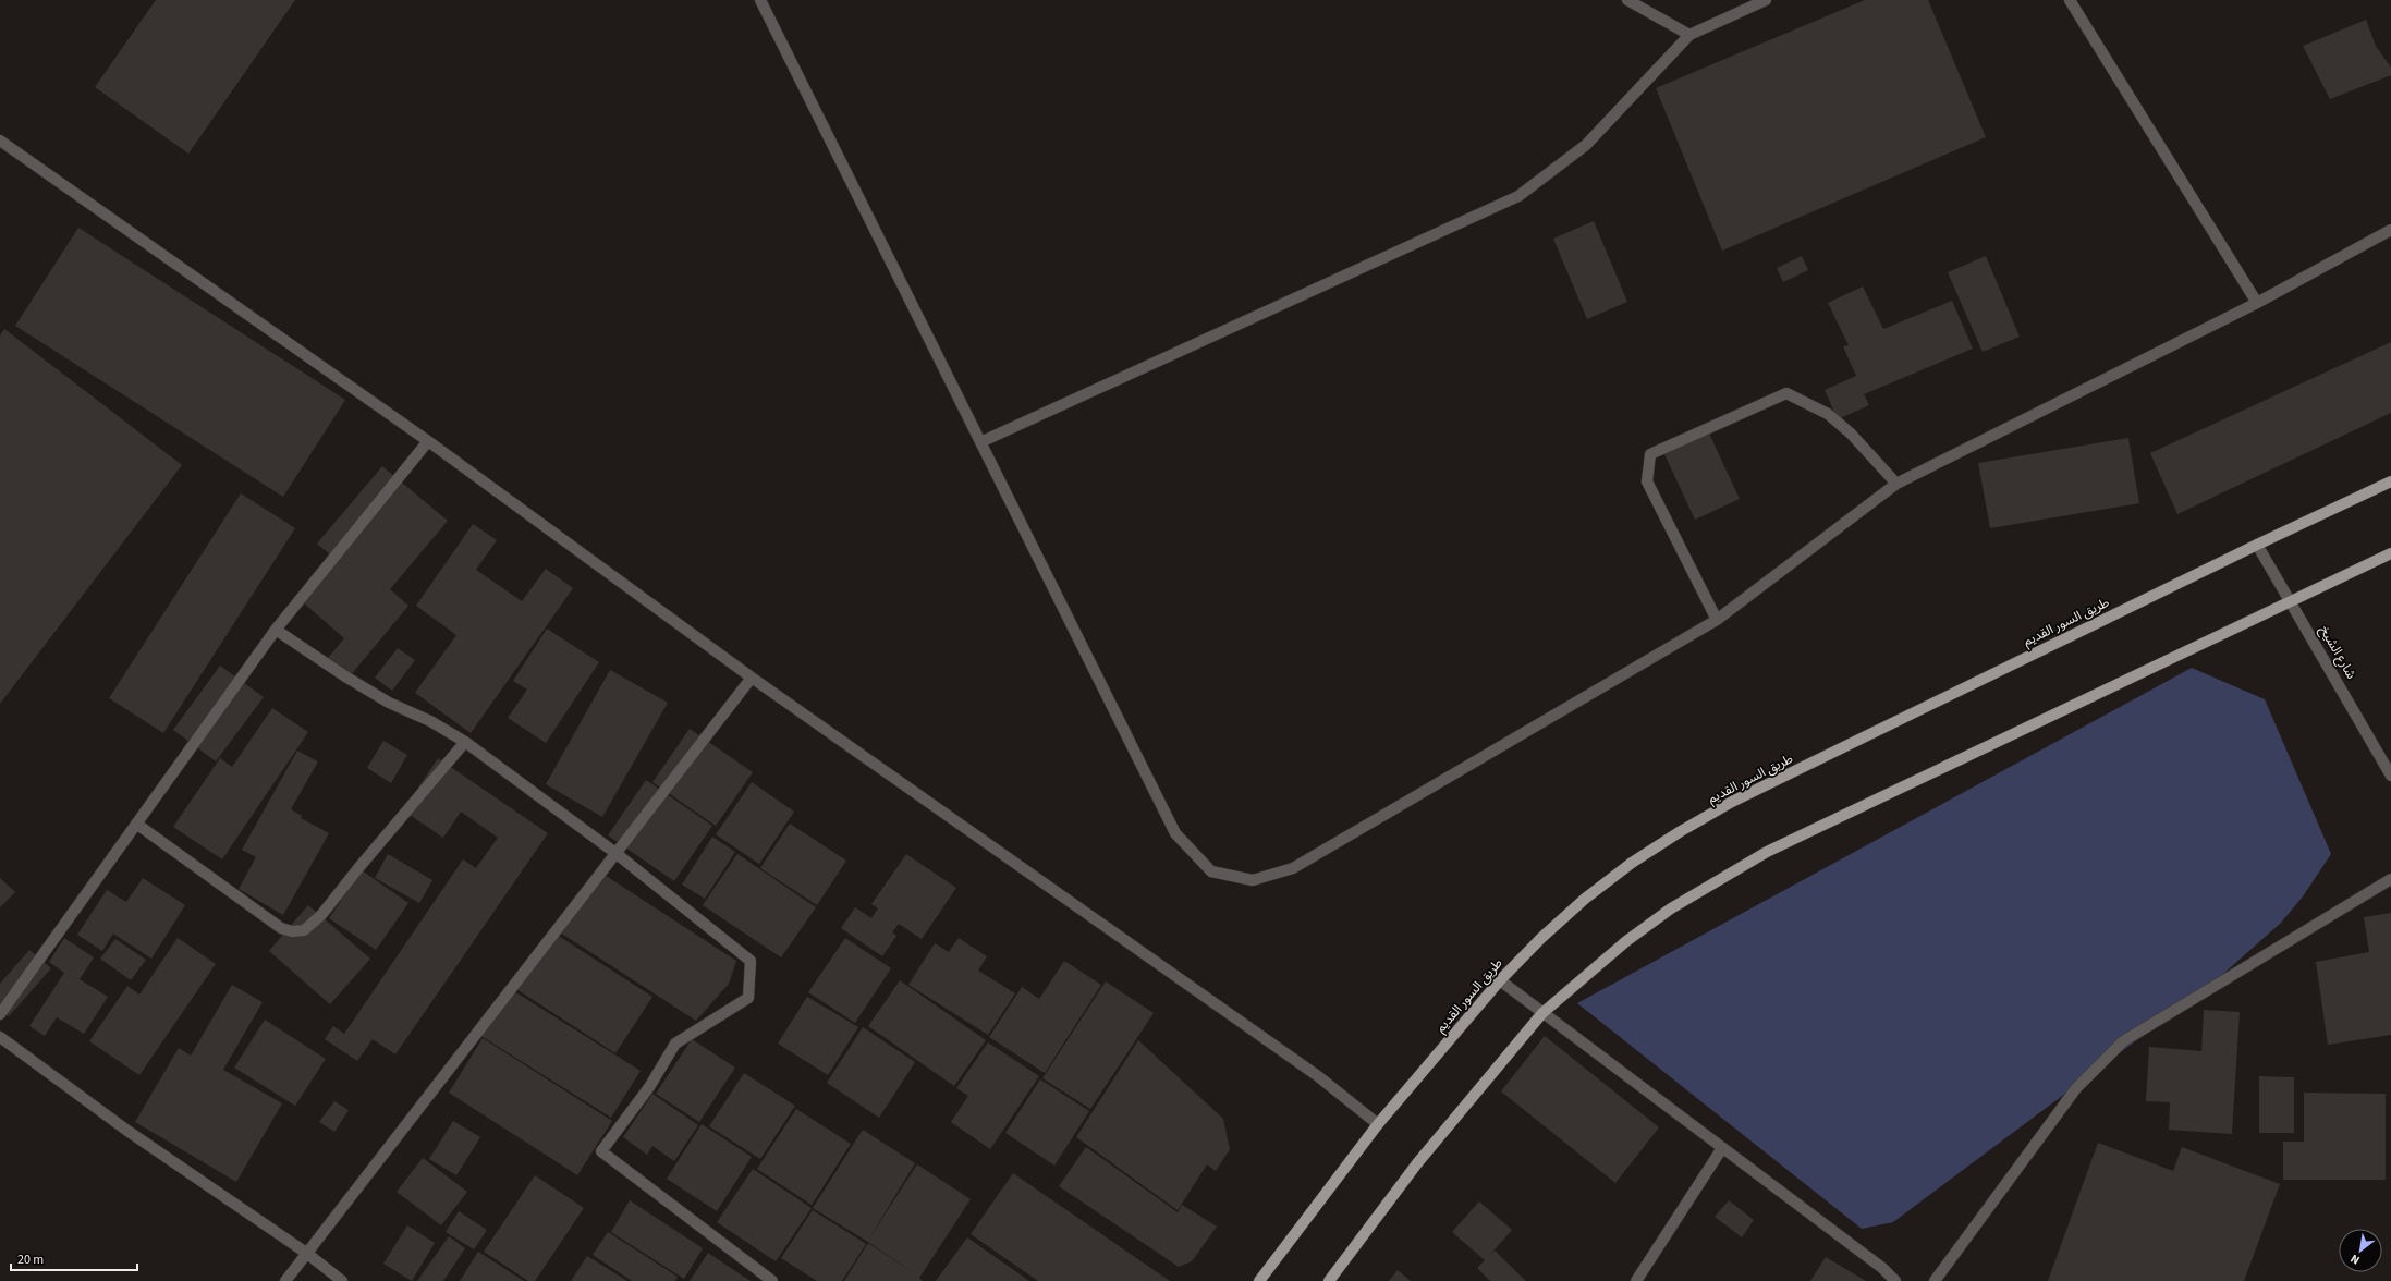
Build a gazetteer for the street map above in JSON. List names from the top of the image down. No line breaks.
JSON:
{"streets":{"main road":["طريق السور القديم"],"street":["شارع الشيخ"]},"crossings":[["طريق السور القديم","شارع الشيخ"]],"scale_bar":"20 m","north":"bottom left"}
